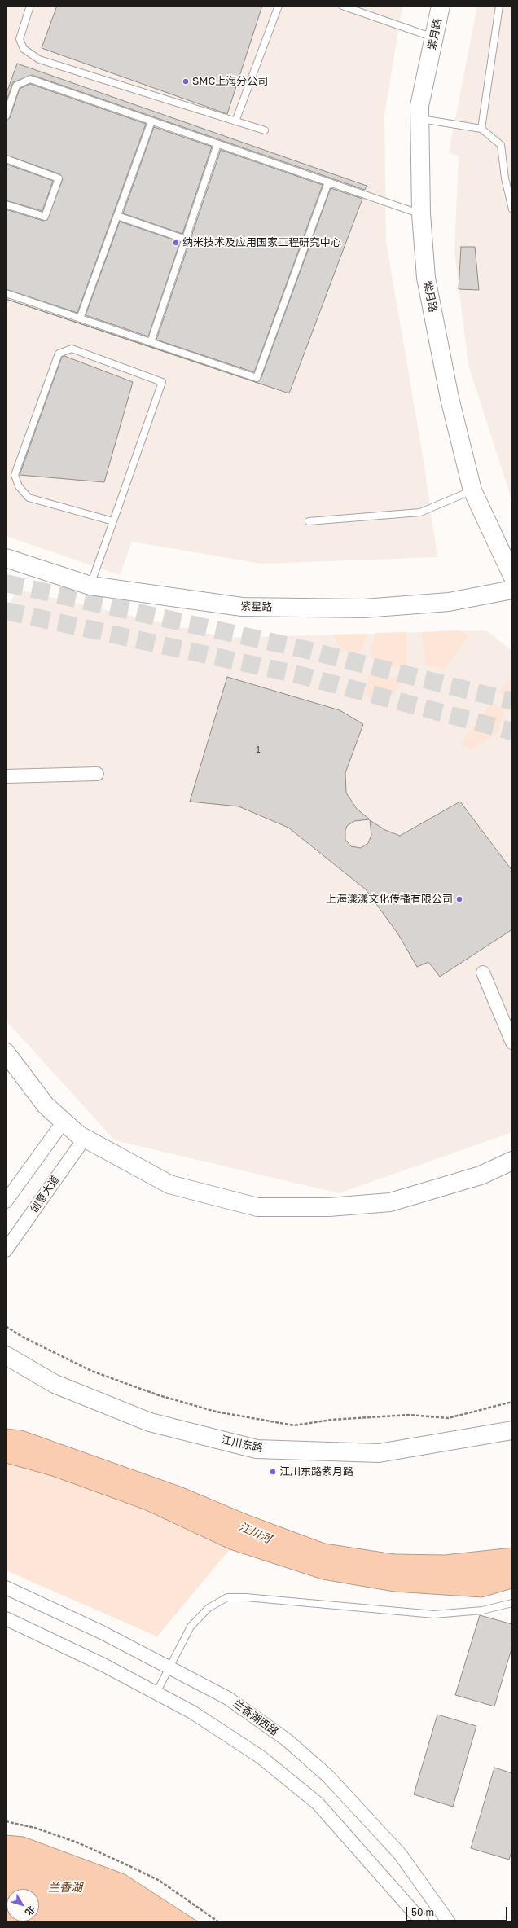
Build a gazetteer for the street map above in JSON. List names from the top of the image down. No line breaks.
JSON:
{"streets":{"street":["紫月路","紫星路","创意大道","江川东路","兰香湖西路"]},"water":["江川河","兰香湖"],"places":["SMC上海分公司","纳米技术及应用国家工程研究中心","上海漾漾文化传播有限公司","江川东路紫月路"],"house_numbers":["1"],"scale_bar":"50 m","north":"bottom right"}
